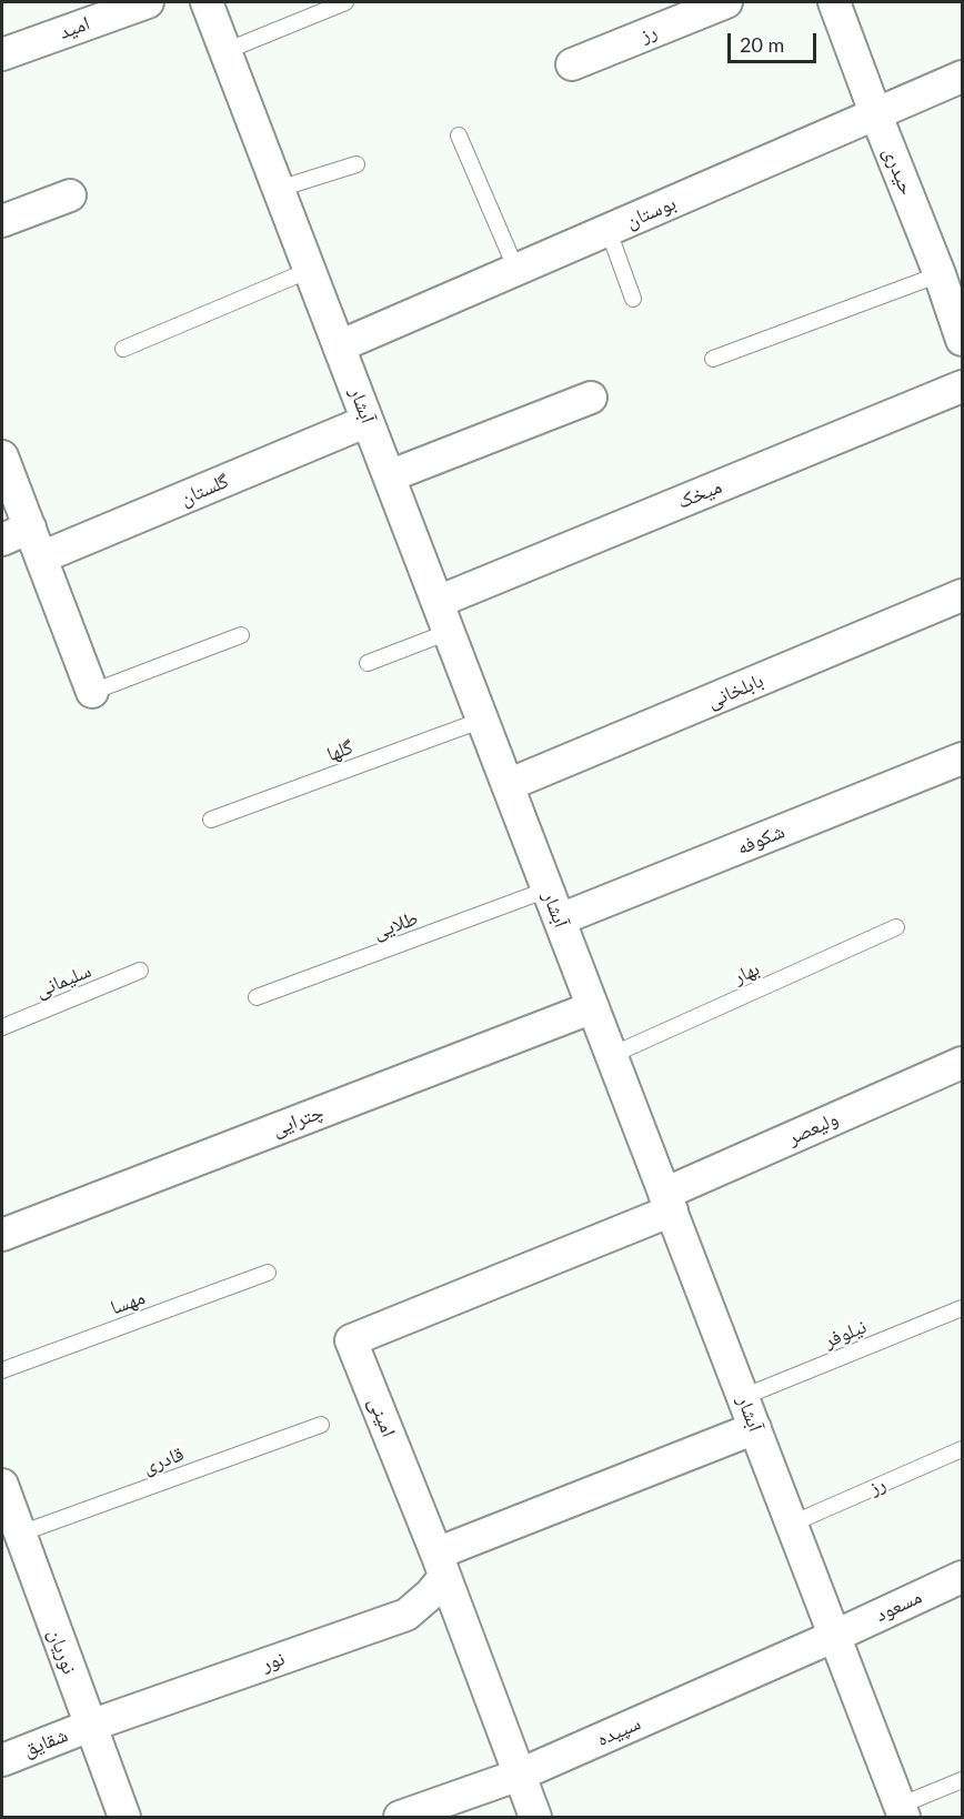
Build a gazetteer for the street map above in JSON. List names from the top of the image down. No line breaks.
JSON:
{"streets":{"street":["امید","رز","حیدری","بوستان","آبشار","گلستان","میخک","بابلخانی","شکوفه","چترایی","ولیعصر","امینی","مسعود","نوریان","نور","سپیده","شقایق"],"lane":["گلها","طلایی","بهار","سلیمانی","مهسا","نیلوفر","قادری"]},"crossings":[["رز","آبشار"],["حیدری","بوستان"],["بوستان","آبشار"],["آبشار","گلستان"],["آبشار","میخک"],["آبشار","بابلخانی"],["آبشار","گلها"],["آبشار","شکوفه"],["آبشار","طلایی"],["آبشار","بهار"],["آبشار","چترایی"],["آبشار","ولیعصر"],["آبشار","نیلوفر"],["آبشار","امینی"],["آبشار","مسعود"],["آبشار","نور"],["آبشار","سپیده"],["ولیعصر","امینی"],["امینی","نور"],["امینی","سپیده"],["قادری","نوریان"],["مسعود","سپیده"],["نوریان","نور"],["نوریان","شقایق"],["نور","شقایق"]],"scale_bar":"20 m"}
